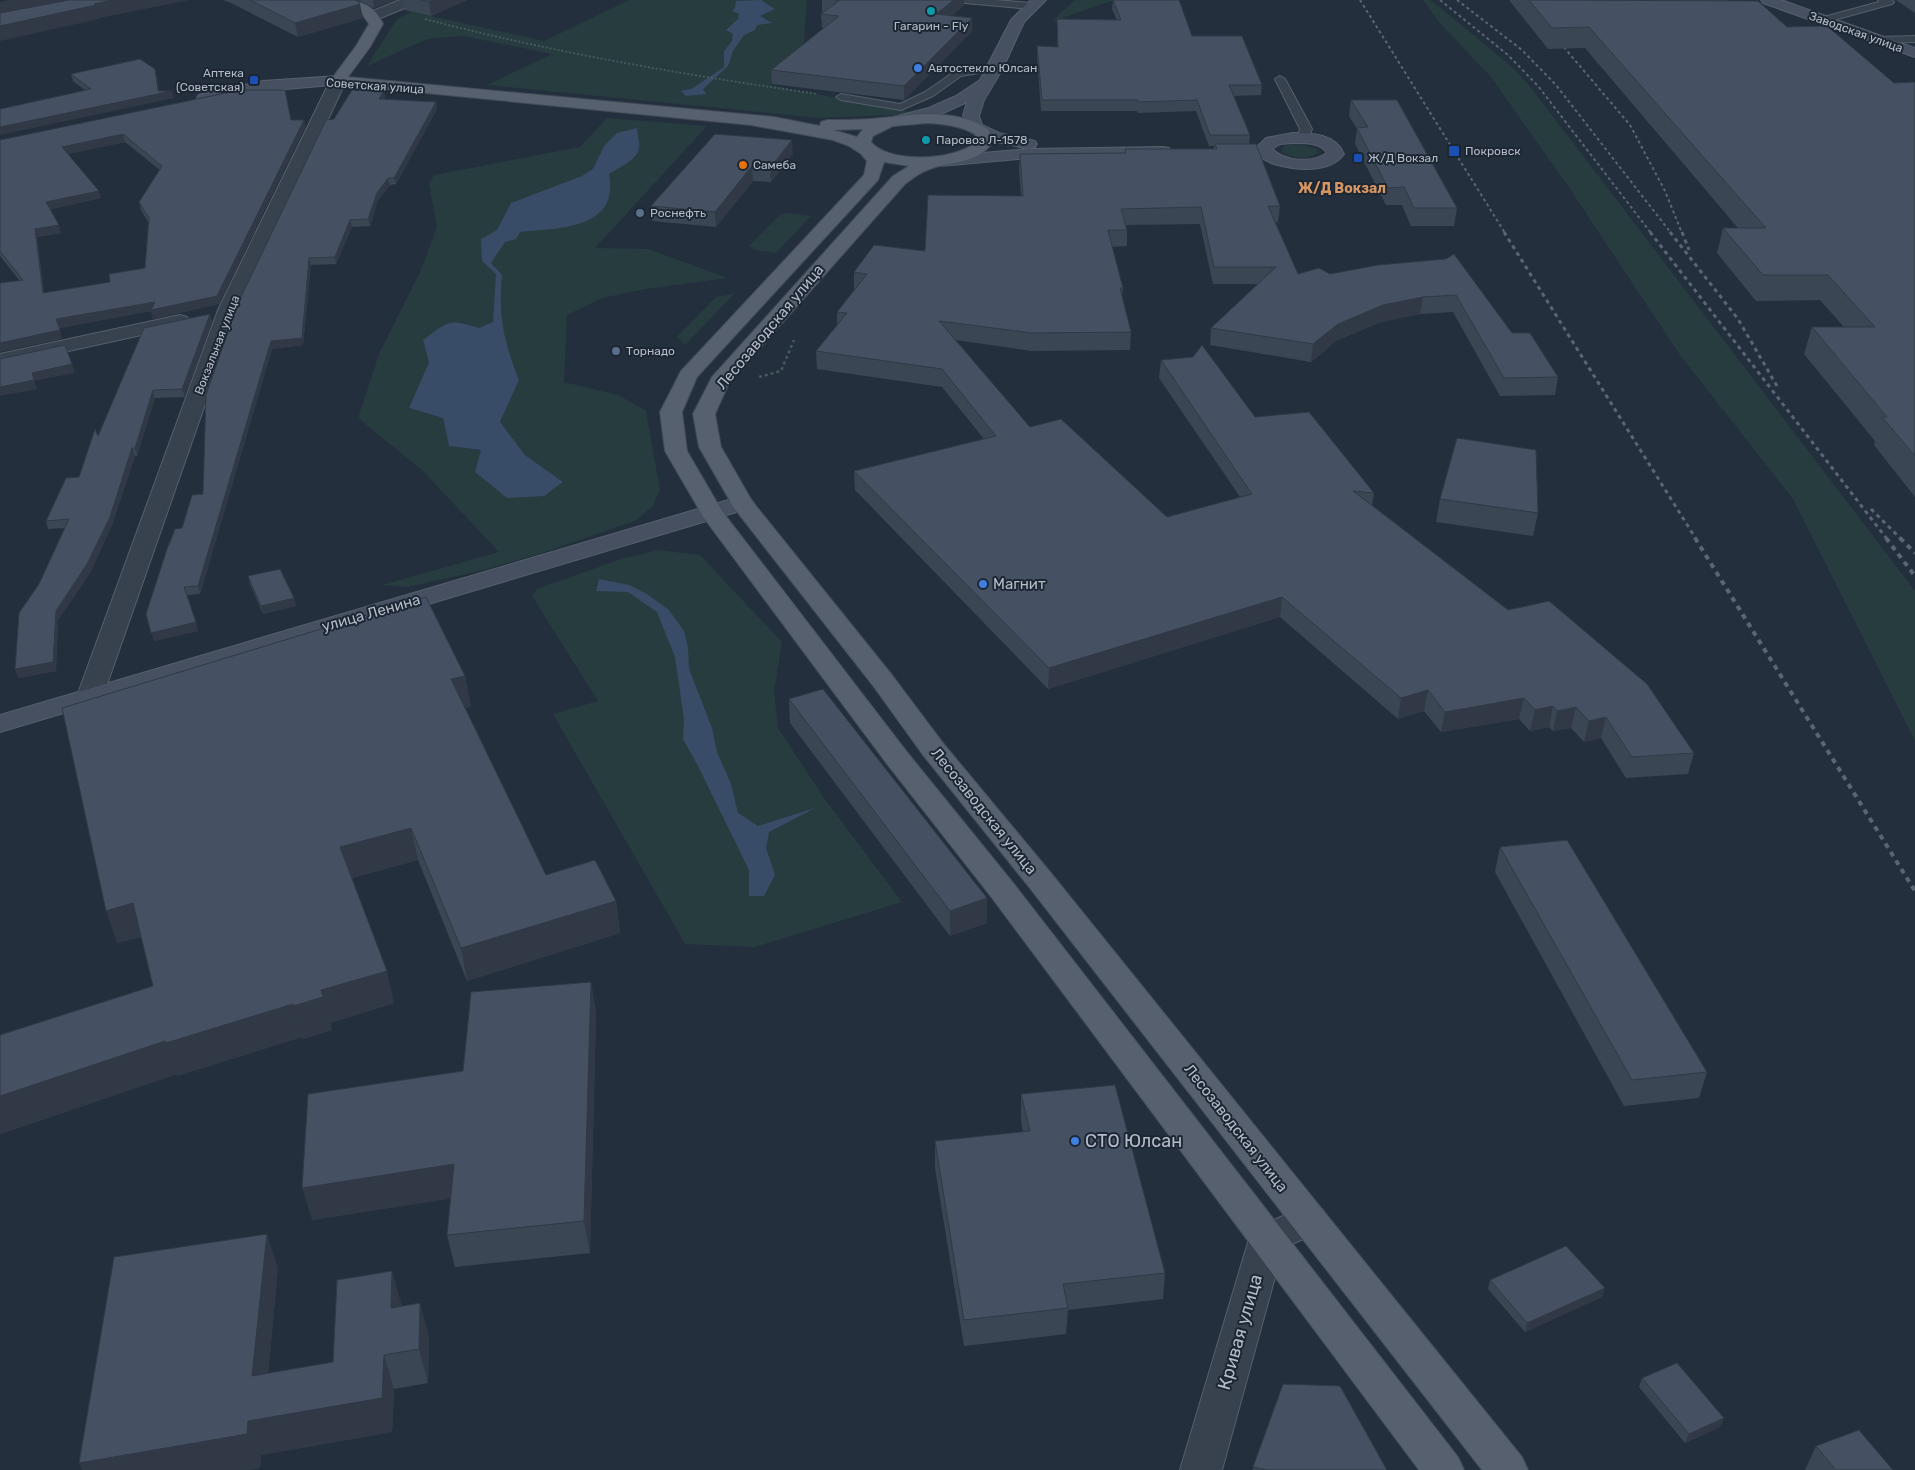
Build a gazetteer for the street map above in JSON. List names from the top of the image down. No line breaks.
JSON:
{"streets":{"main road":["Советская улица","Лесозаводская улица","Вокзальная улица"],"street":["Заводская улица","улица Ленина","Кривая улица"]},"crossings":[["Советская улица","Лесозаводская улица"],["Советская улица","Вокзальная улица"],["Лесозаводская улица","улица Ленина"],["Лесозаводская улица","Кривая улица"],["Вокзальная улица","улица Ленина"]],"districts":["Ж/Д Вокзал"],"places":{"other":["Гагарин - Fly","Автостекло Юлсан","Паровоз Л-1578","Самеба","Роснефть","Торнадо","Магнит","СТО Юлсан"],"transit":["Аптека (Советская)","Покровск","Ж/Д Вокзал"]}}
